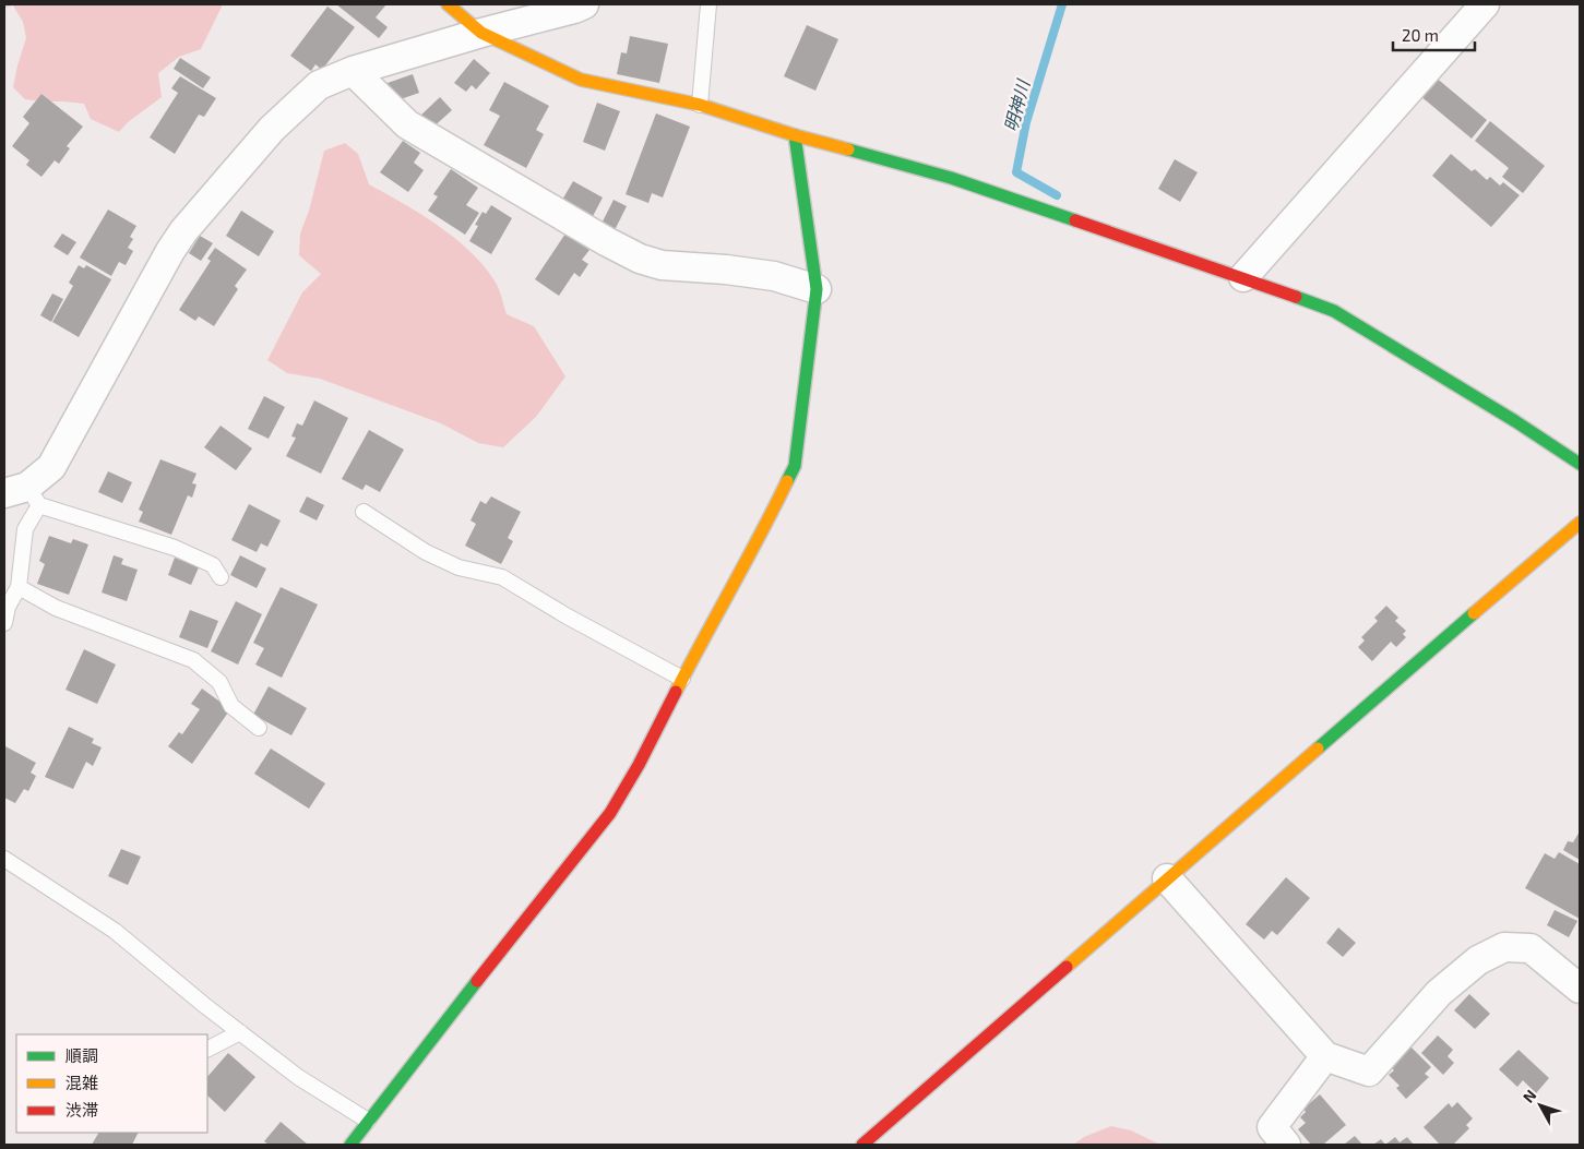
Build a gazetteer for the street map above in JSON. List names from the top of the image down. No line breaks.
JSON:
{"water":["明神川"],"legend":["順調","混雑","渋滞"],"scale_bar":"20 m","north":"top left"}
